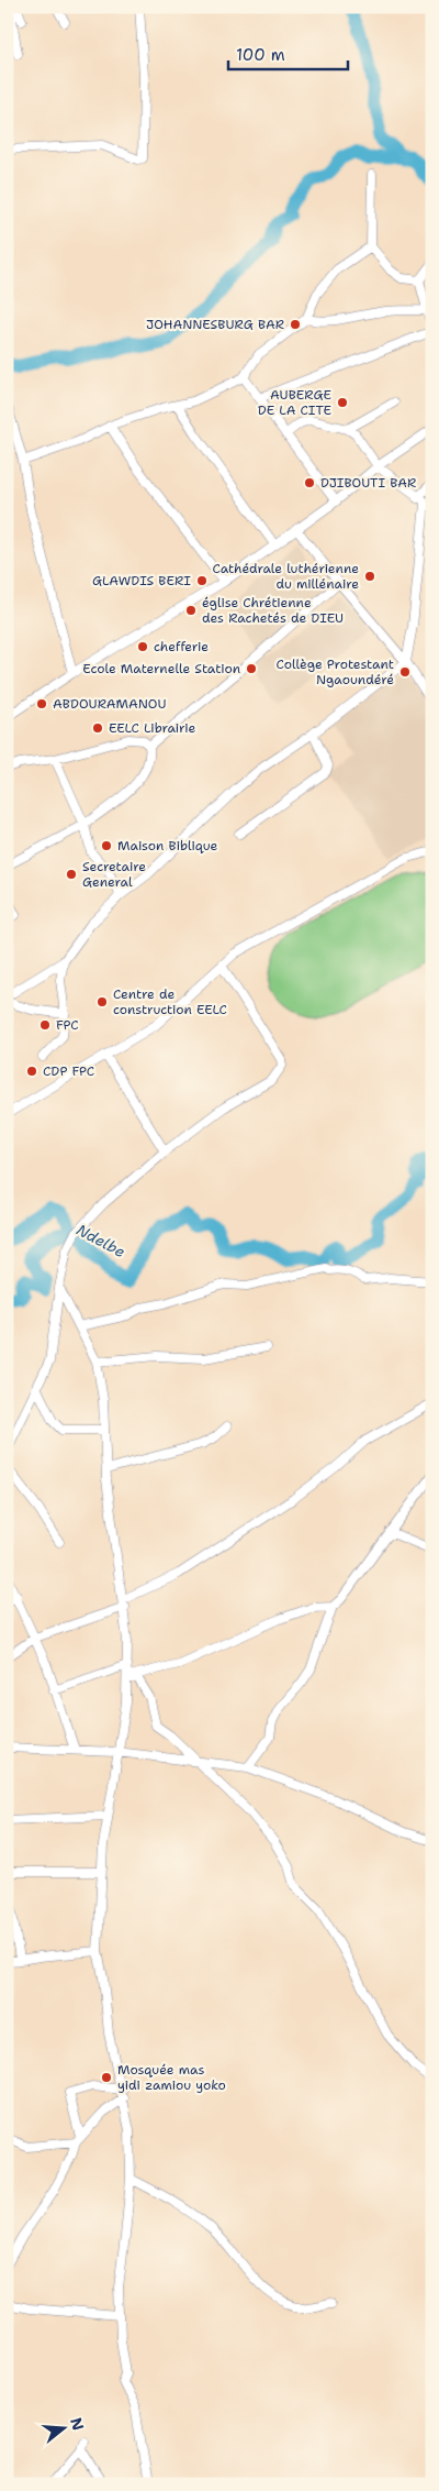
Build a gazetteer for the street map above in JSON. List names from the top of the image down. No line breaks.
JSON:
{"water":["Ndelbe"],"places":["JOHANNESBURG BAR","AUBERGE DE LA CITE","DJIBOUTI BAR","Cathédrale luthérienne du millénaire","GLAWDIS BERI","église Chrétienne des Rachetés de DIEU","chefferie","Ecole Maternelle Station","Collège Protestant Ngaoundéré","ABDOURAMANOU","EELC Librairie","Maison Biblique","Secretaire General","Centre de construction EELC","FPC","CDP FPC","Mosquée mas yidi zamiou yoko"],"scale_bar":"100 m","north":"right"}
